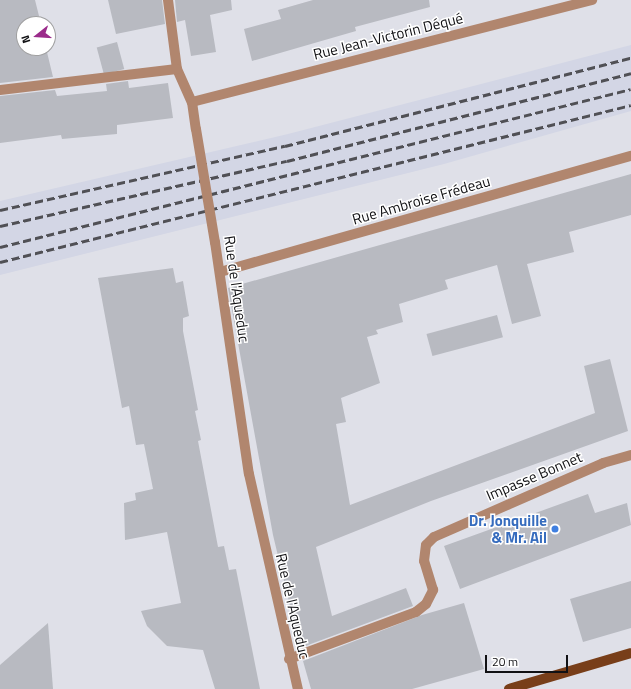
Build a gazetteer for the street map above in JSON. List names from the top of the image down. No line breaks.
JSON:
{"streets":{"street":["Rue Jean-Victorin Déqué","Rue Ambroise Frédeau","Rue de l'Aqueduc","Impasse Bonnet"]},"crossings":[["Rue Jean-Victorin Déqué","Rue de l'Aqueduc"],["Rue Ambroise Frédeau","Rue de l'Aqueduc"],["Rue de l'Aqueduc","Impasse Bonnet"]],"places":["Dr. Jonquille & Mr. Ail"],"scale_bar":"20 m","north":"left"}
